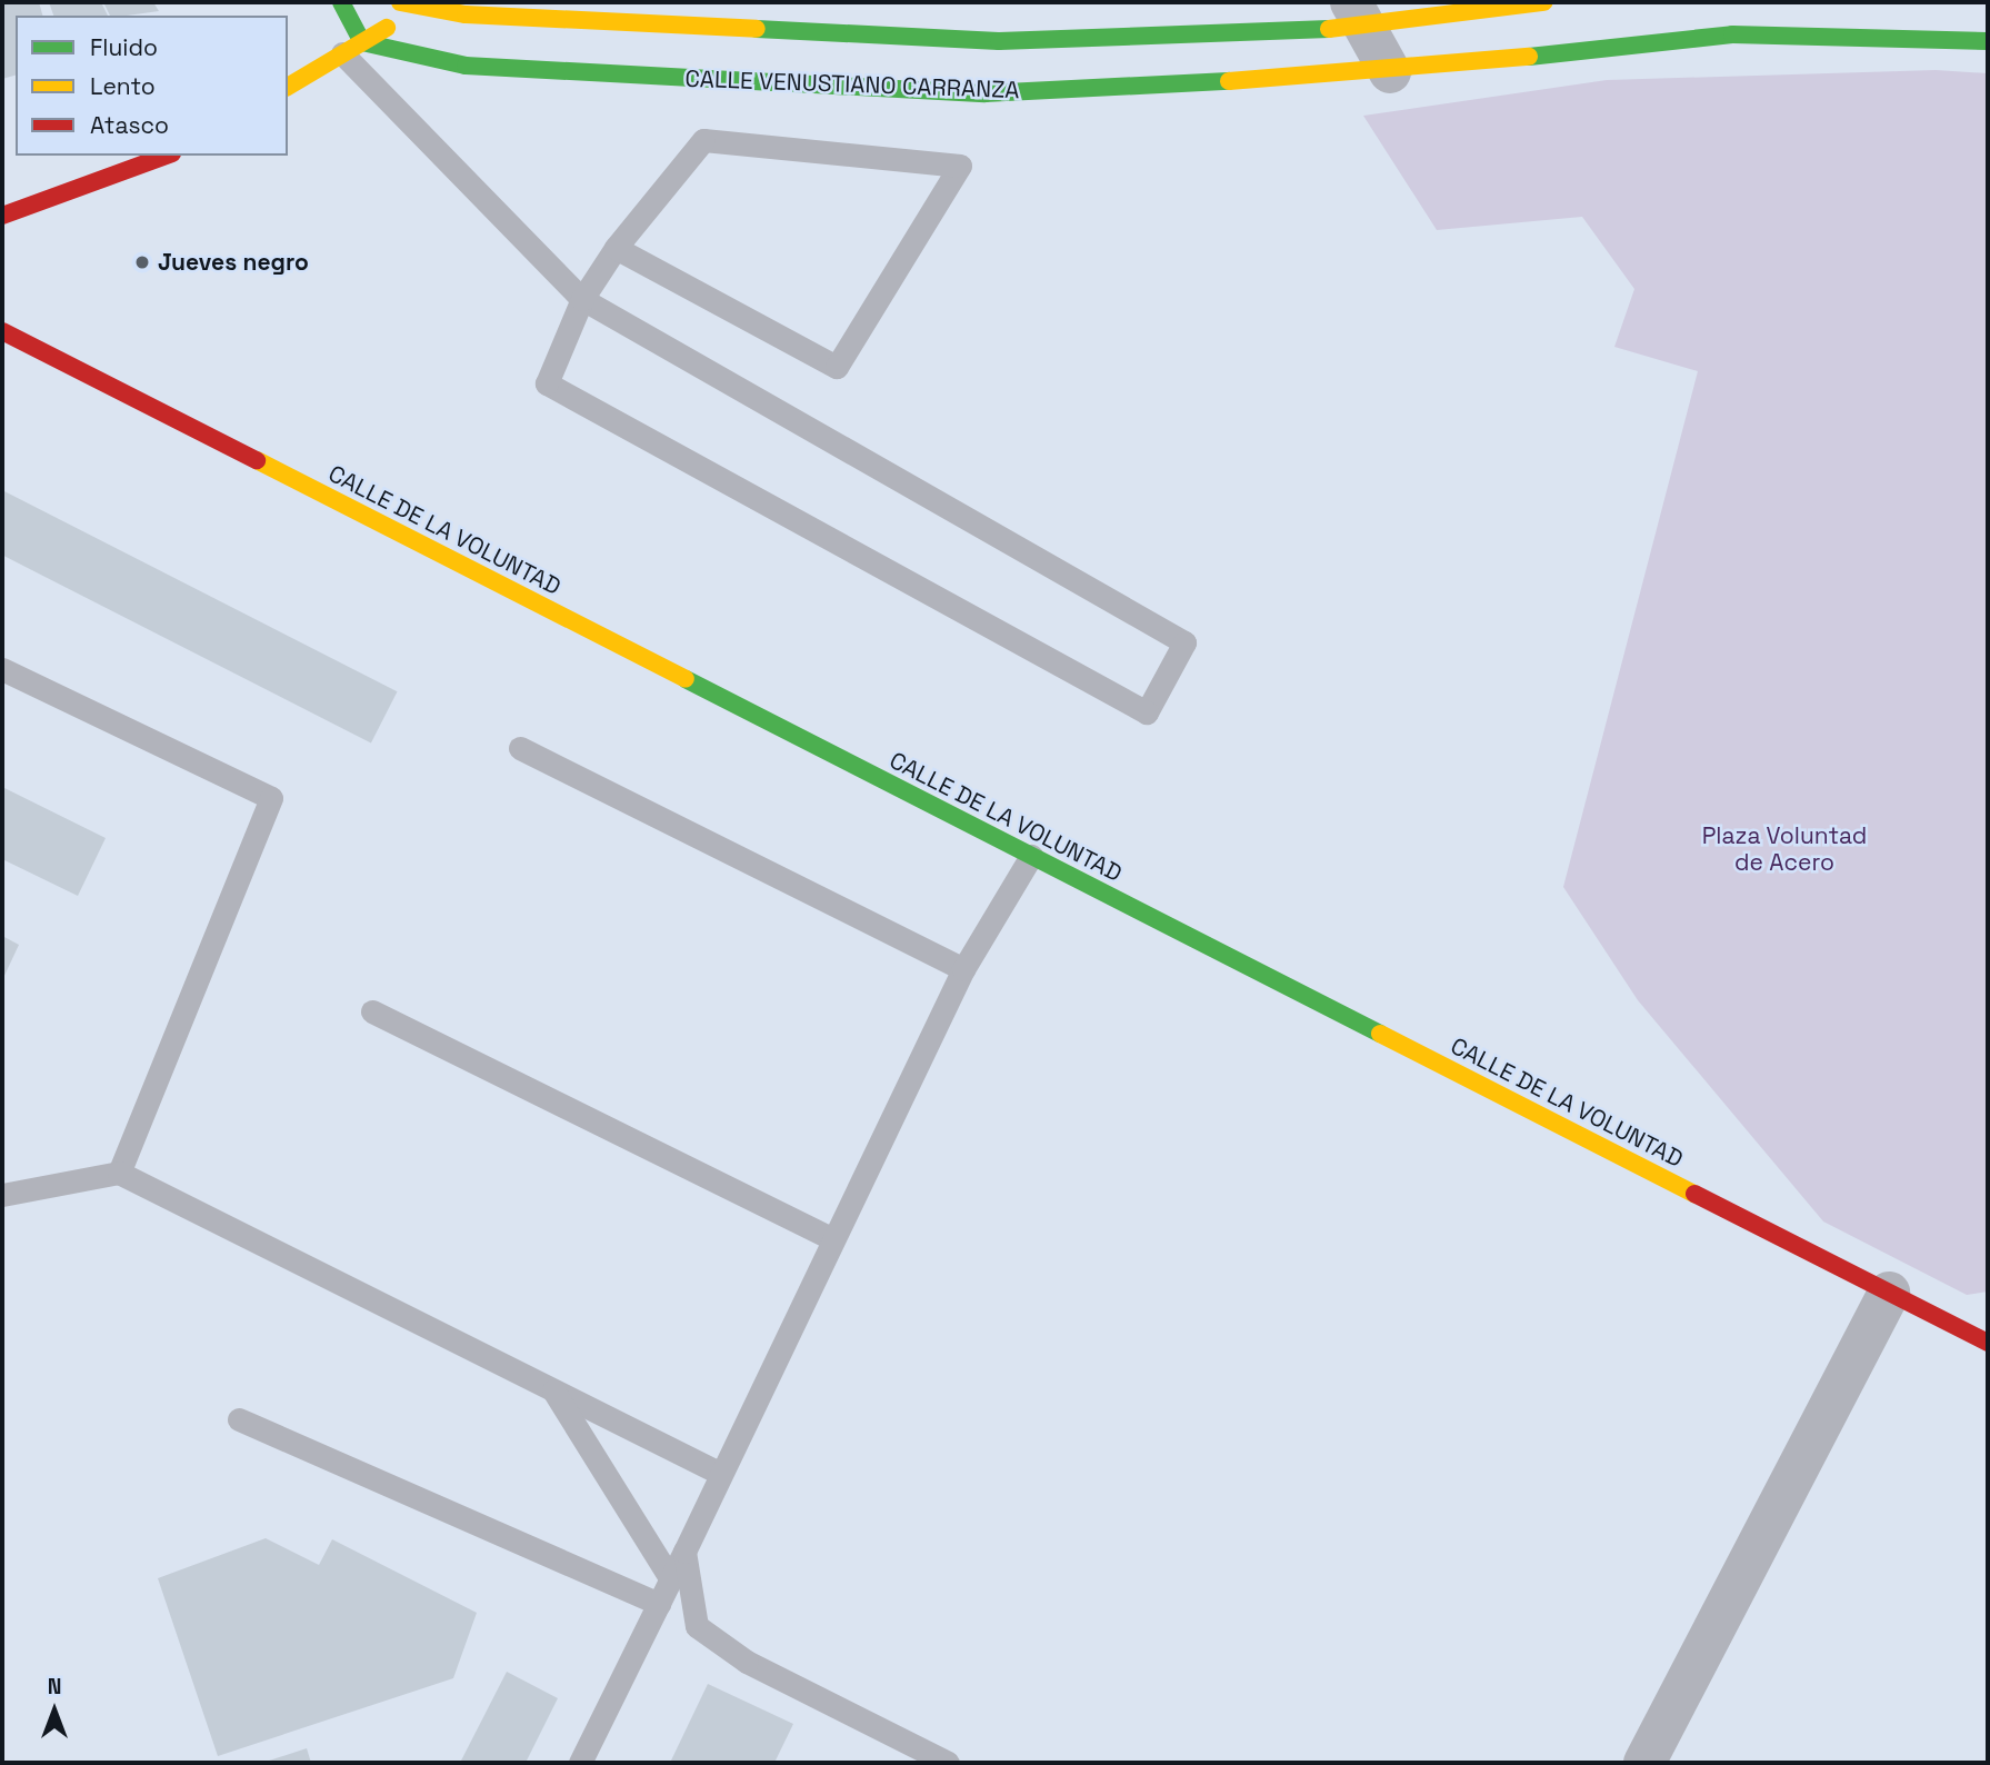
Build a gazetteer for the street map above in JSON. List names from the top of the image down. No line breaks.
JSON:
{"streets":{"main road":["CALLE VENUSTIANO CARRANZA","CALLE DE LA VOLUNTAD"]},"parks":["Plaza Voluntad de Acero"],"places":["Jueves negro"],"legend":["Fluido","Lento","Atasco"],"north":"top"}
